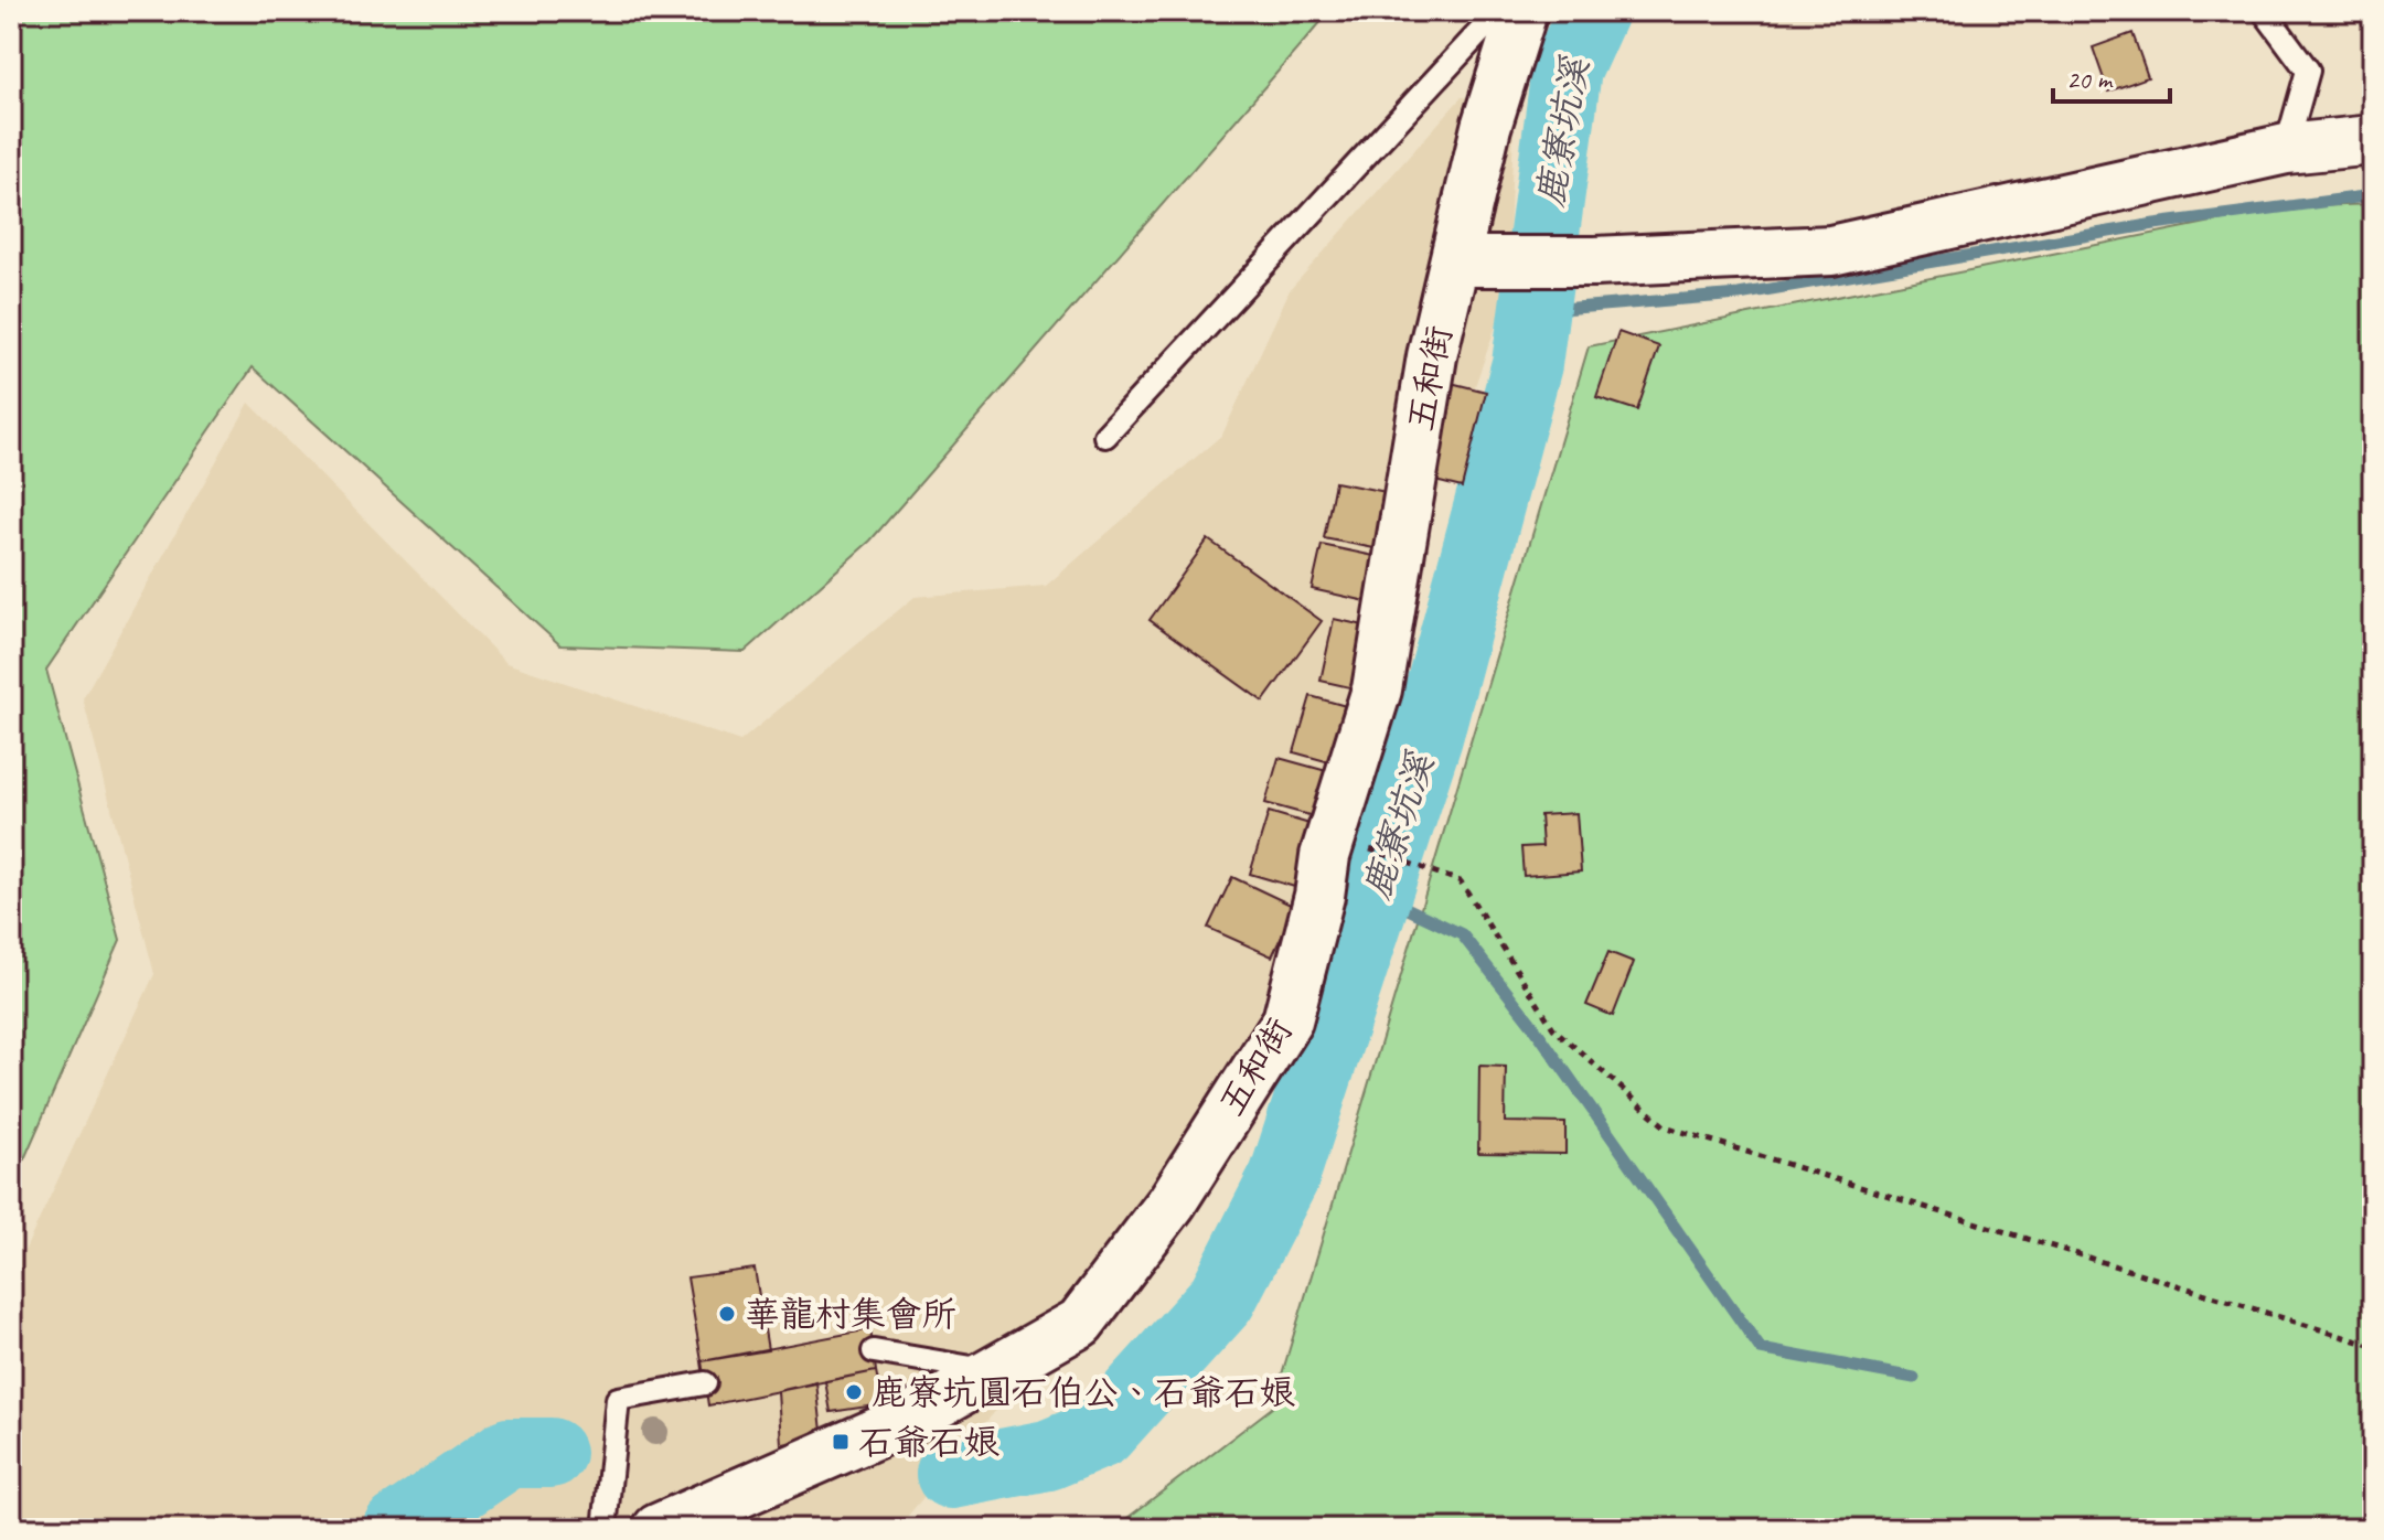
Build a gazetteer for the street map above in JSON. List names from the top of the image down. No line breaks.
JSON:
{"streets":{"street":["五和街"]},"water":["鹿寮坑溪"],"places":{"other":["華龍村集會所","鹿寮坑圓石伯公、石爺石娘"],"transit":["石爺石娘"]},"scale_bar":"20 m"}
